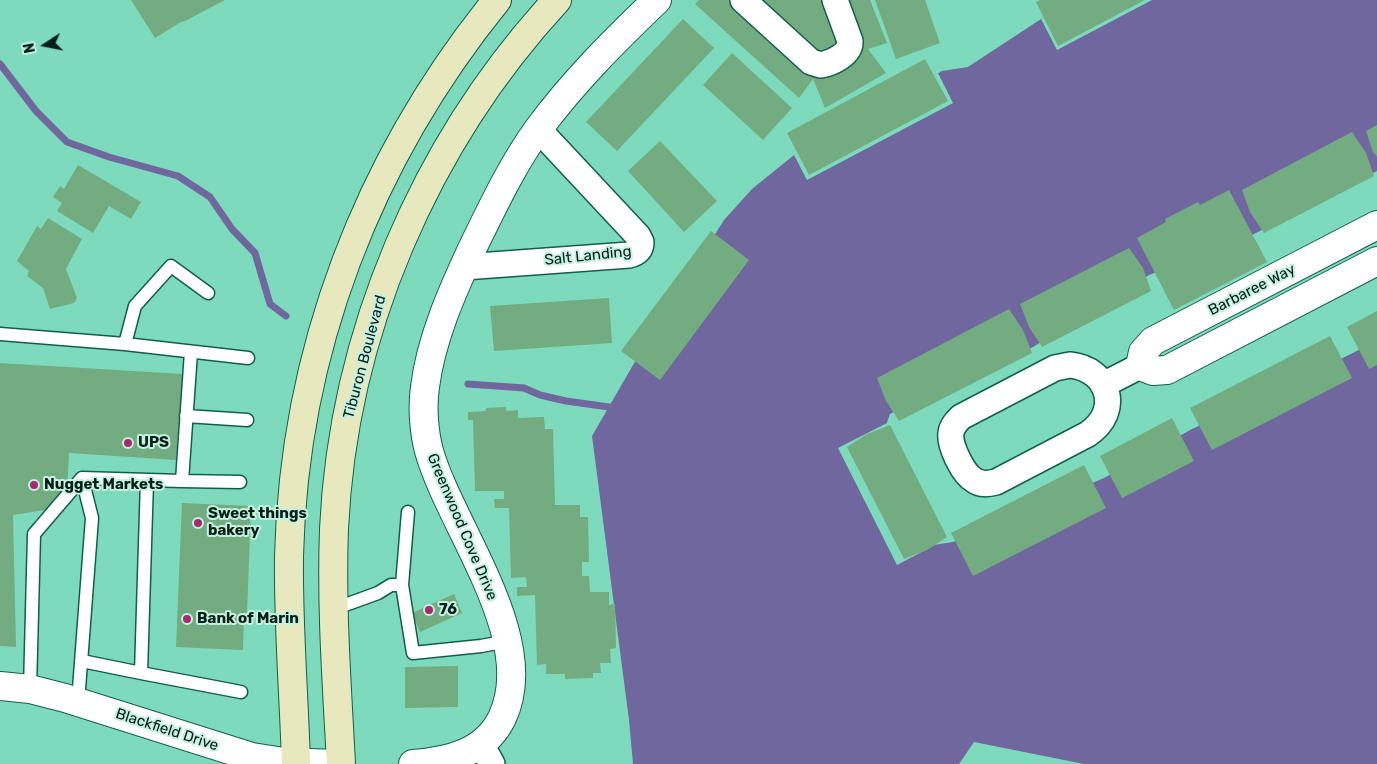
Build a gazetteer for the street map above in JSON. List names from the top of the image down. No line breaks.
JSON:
{"streets":{"main road":["Tiburon Boulevard"],"street":["Salt Landing","Barbaree Way","Greenwood Cove Drive","Blackfield Drive"]},"crossings":[["Salt Landing","Greenwood Cove Drive"]],"places":["UPS","Nugget Markets","Sweet things bakery","76","Bank of Marin"],"north":"left"}
